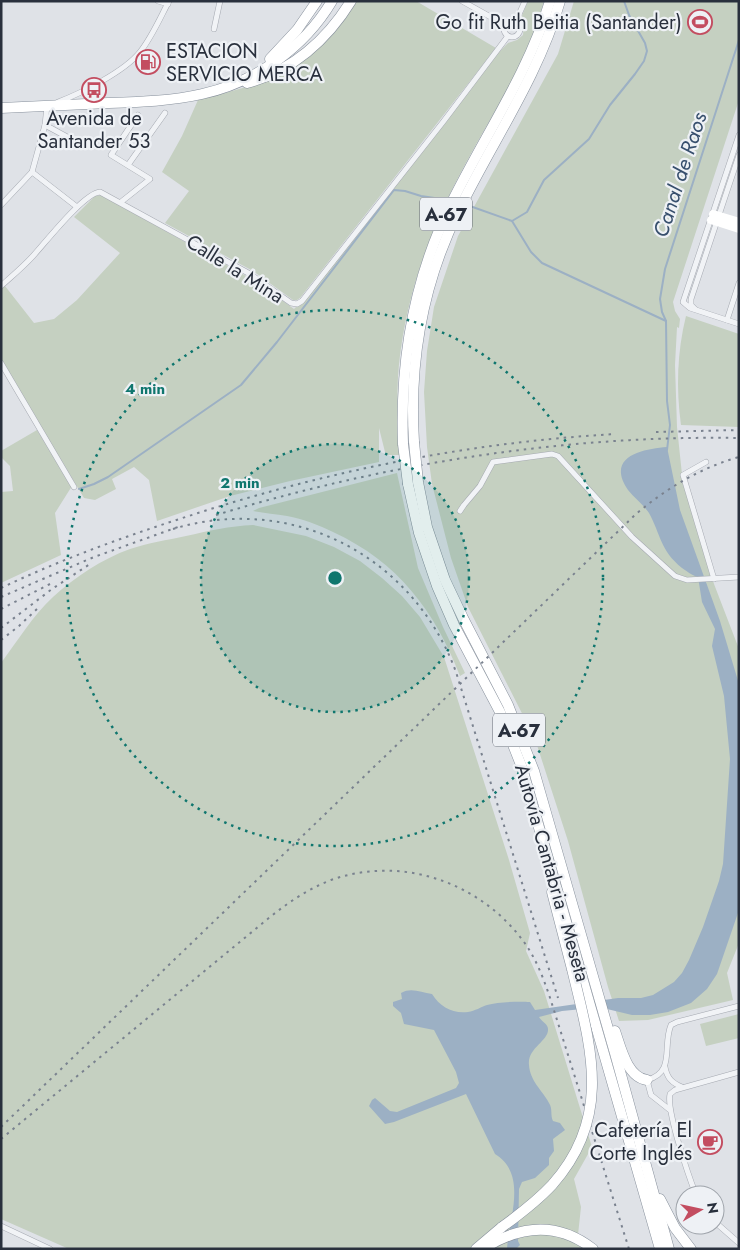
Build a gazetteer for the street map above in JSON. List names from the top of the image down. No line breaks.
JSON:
{"streets":{"highway":["A-67","Autovía Cantabria - Meseta"],"street":["Calle la Mina"]},"water":["Canal de Raos"],"places":{"sports":["Go fit Ruth Beitia (Santander)"],"fuel station":["ESTACION SERVICIO MERCA"],"bus stop":["Avenida de Santander 53"],"cafe":["Cafetería El Corte Inglés"]},"north":"right","rings":["4 min","2 min"]}
